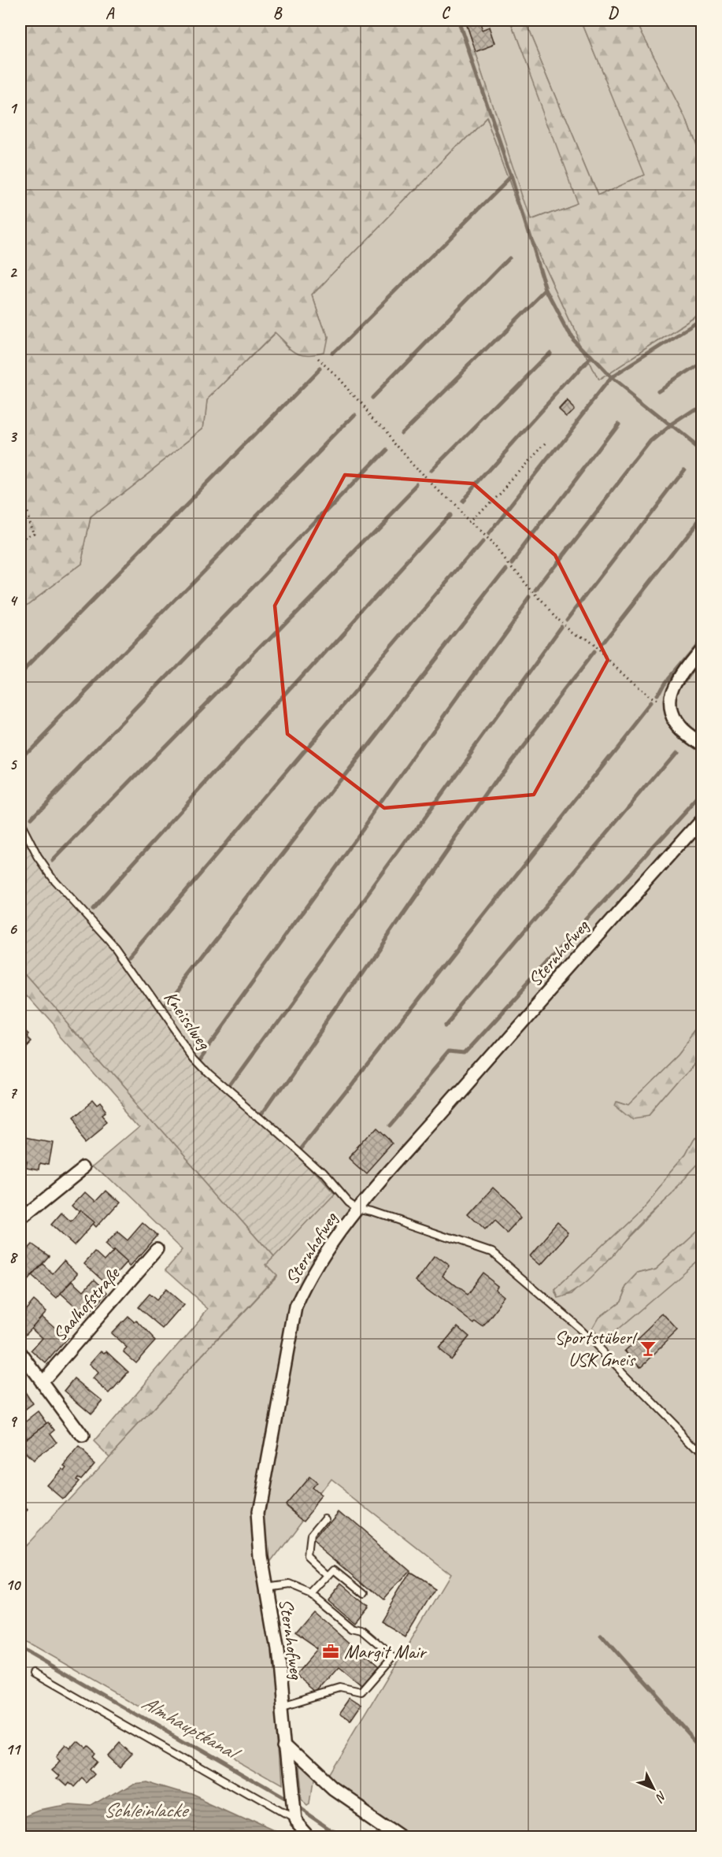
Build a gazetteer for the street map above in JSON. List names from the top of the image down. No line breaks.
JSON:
{"streets":{"street":["Sternhofweg","Saalhofstraße"],"lane":["Kneisslweg"]},"crossings":[["Sternhofweg","Kneisslweg"]],"water":["Almhauptkanal","Schleinlacke"],"places":{"bar":["Sportstüberl USK Gneis"],"office":["Margit Mair"]},"north":"bottom right","grid":{"columns":["A","B","C","D"],"rows":["1","2","3","4","5","6","7","8","9","10","11"]}}
